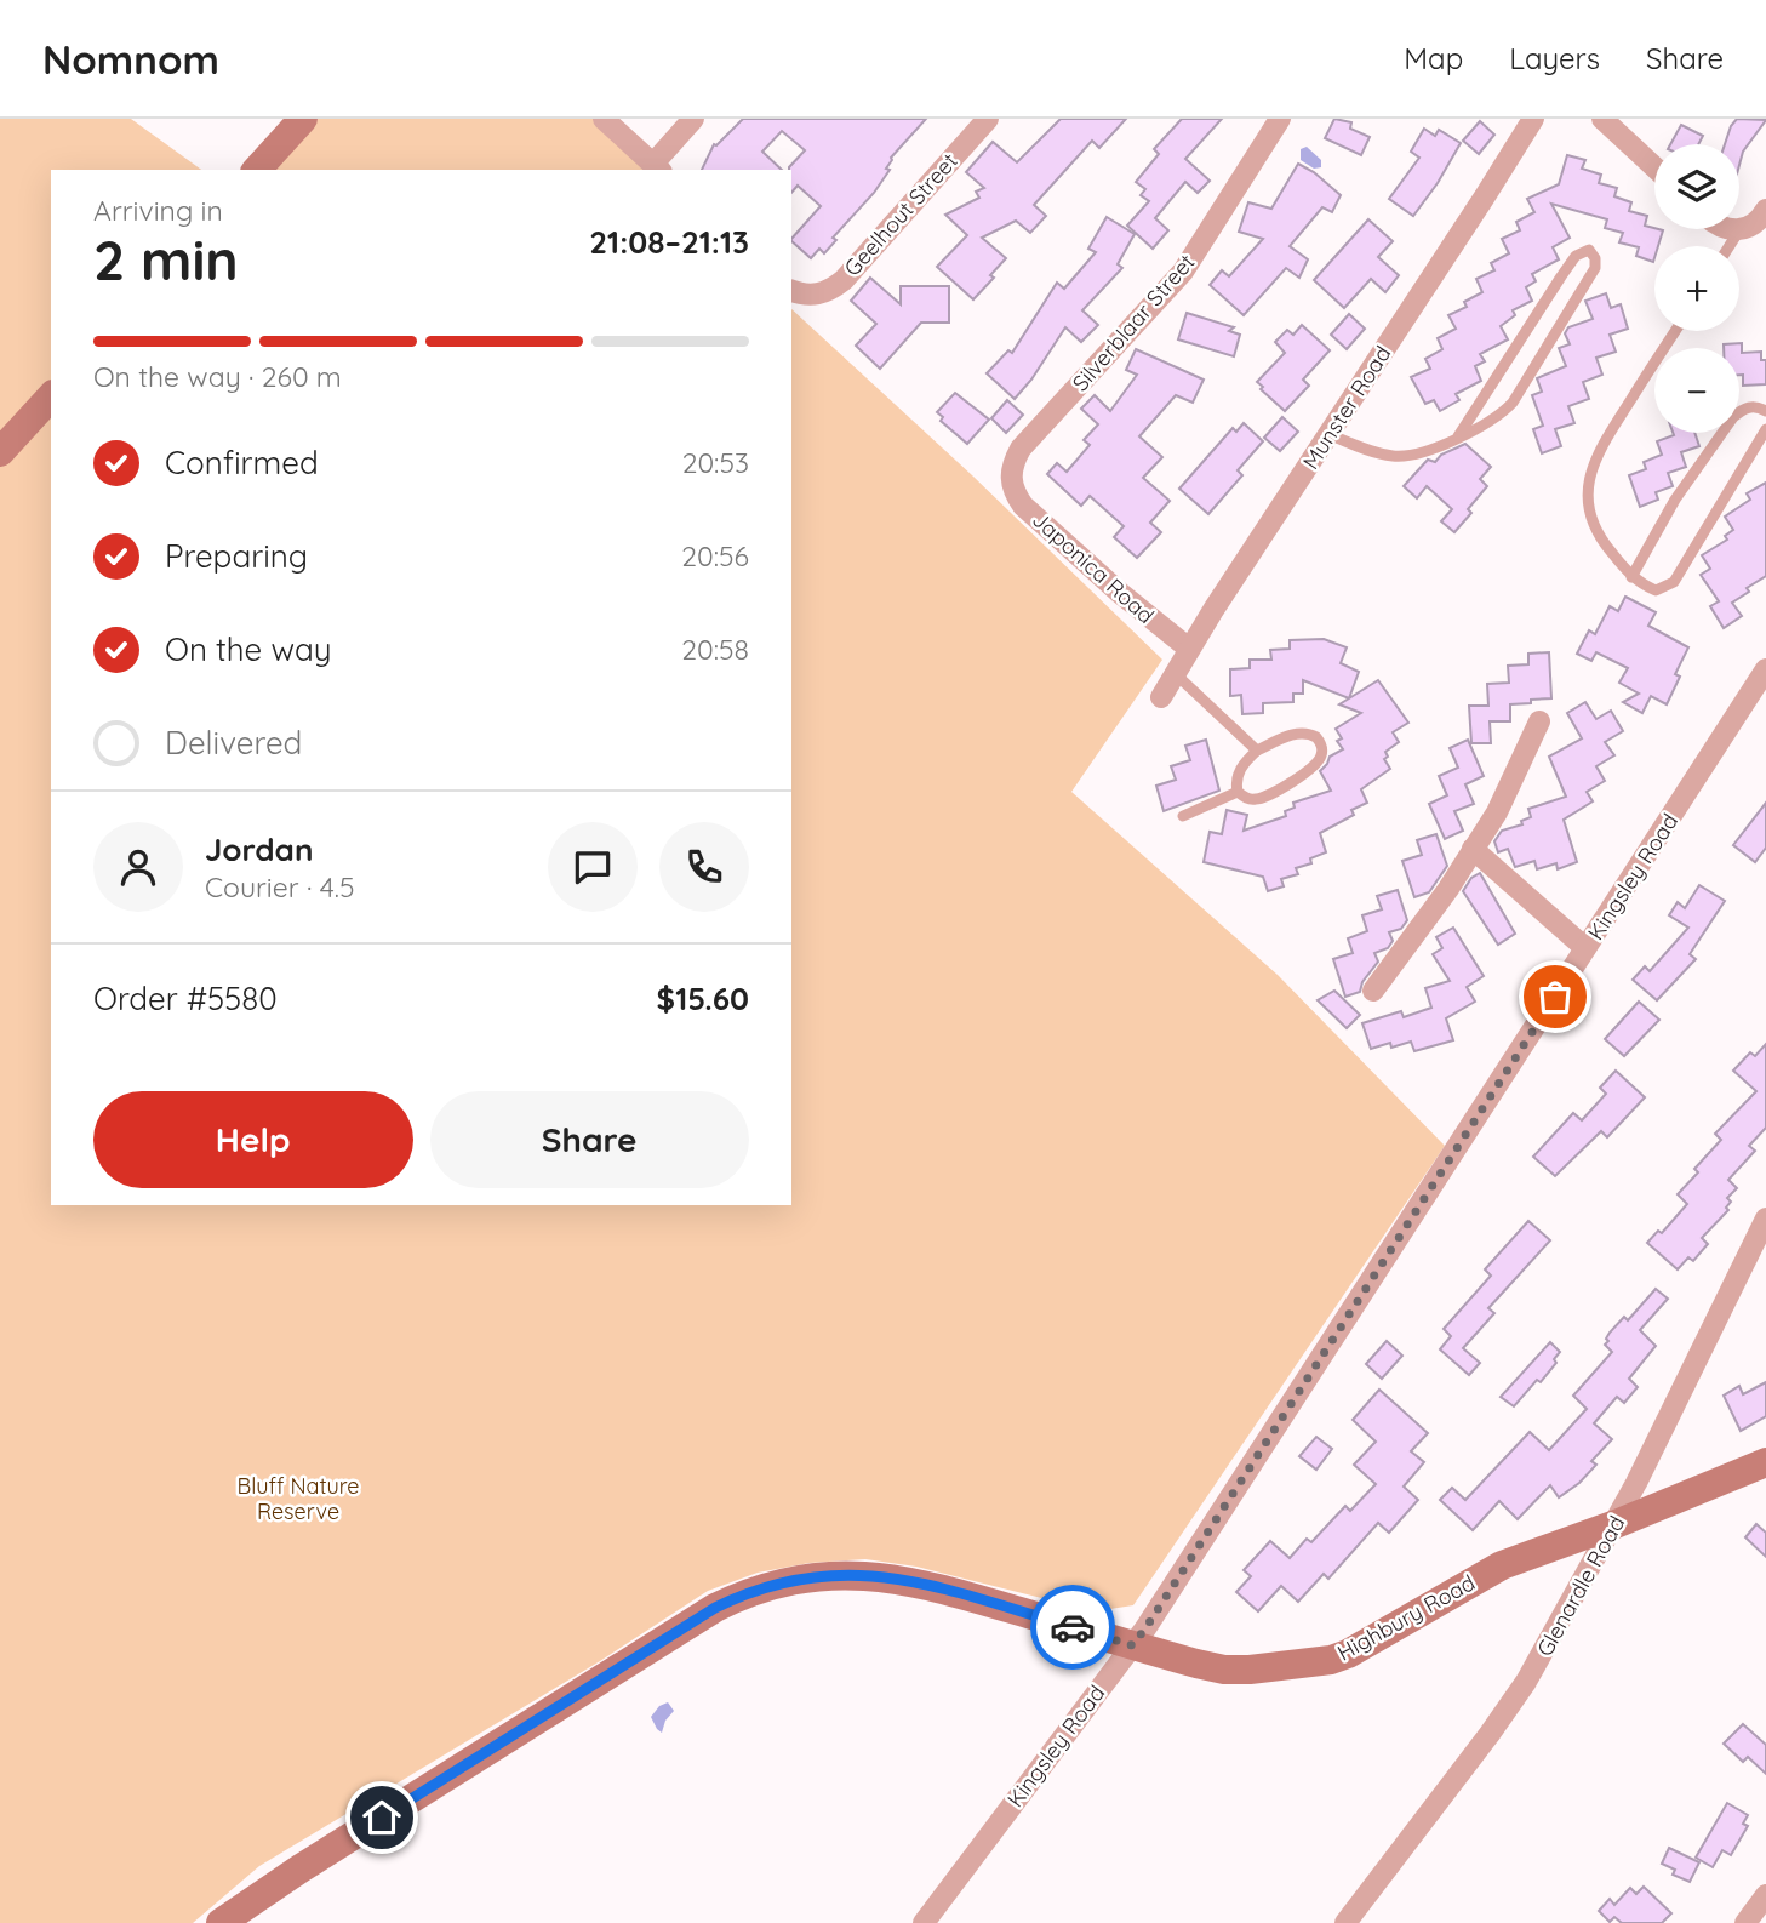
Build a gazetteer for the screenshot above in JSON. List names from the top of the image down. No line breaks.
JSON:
{"streets":{"street":["Geelhout Street","Silverblaar Street","Munster Road","Japonica Road","Kingsley Road","Glenardle Road","Highbury Road"]},"crossings":[["Silverblaar Street","Japonica Road"],["Munster Road","Japonica Road"],["Kingsley Road","Highbury Road"],["Glenardle Road","Highbury Road"]],"parks":["Bluff Nature Reserve"],"page":{"header":"Nomnom","nav":["Map","Layers","Share"],"map_buttons":["+","−"],"heading":["2 min","Arriving in","21:08–21:13"],"panel":["Jordan","Courier · 4.5","Order #5580","$15.60"],"bar":"On the way · 260 m","list":[["Confirmed","20:53"],["Preparing","20:56"],["On the way","20:58"],"Delivered"],"buttons":["Help","Share"]}}
